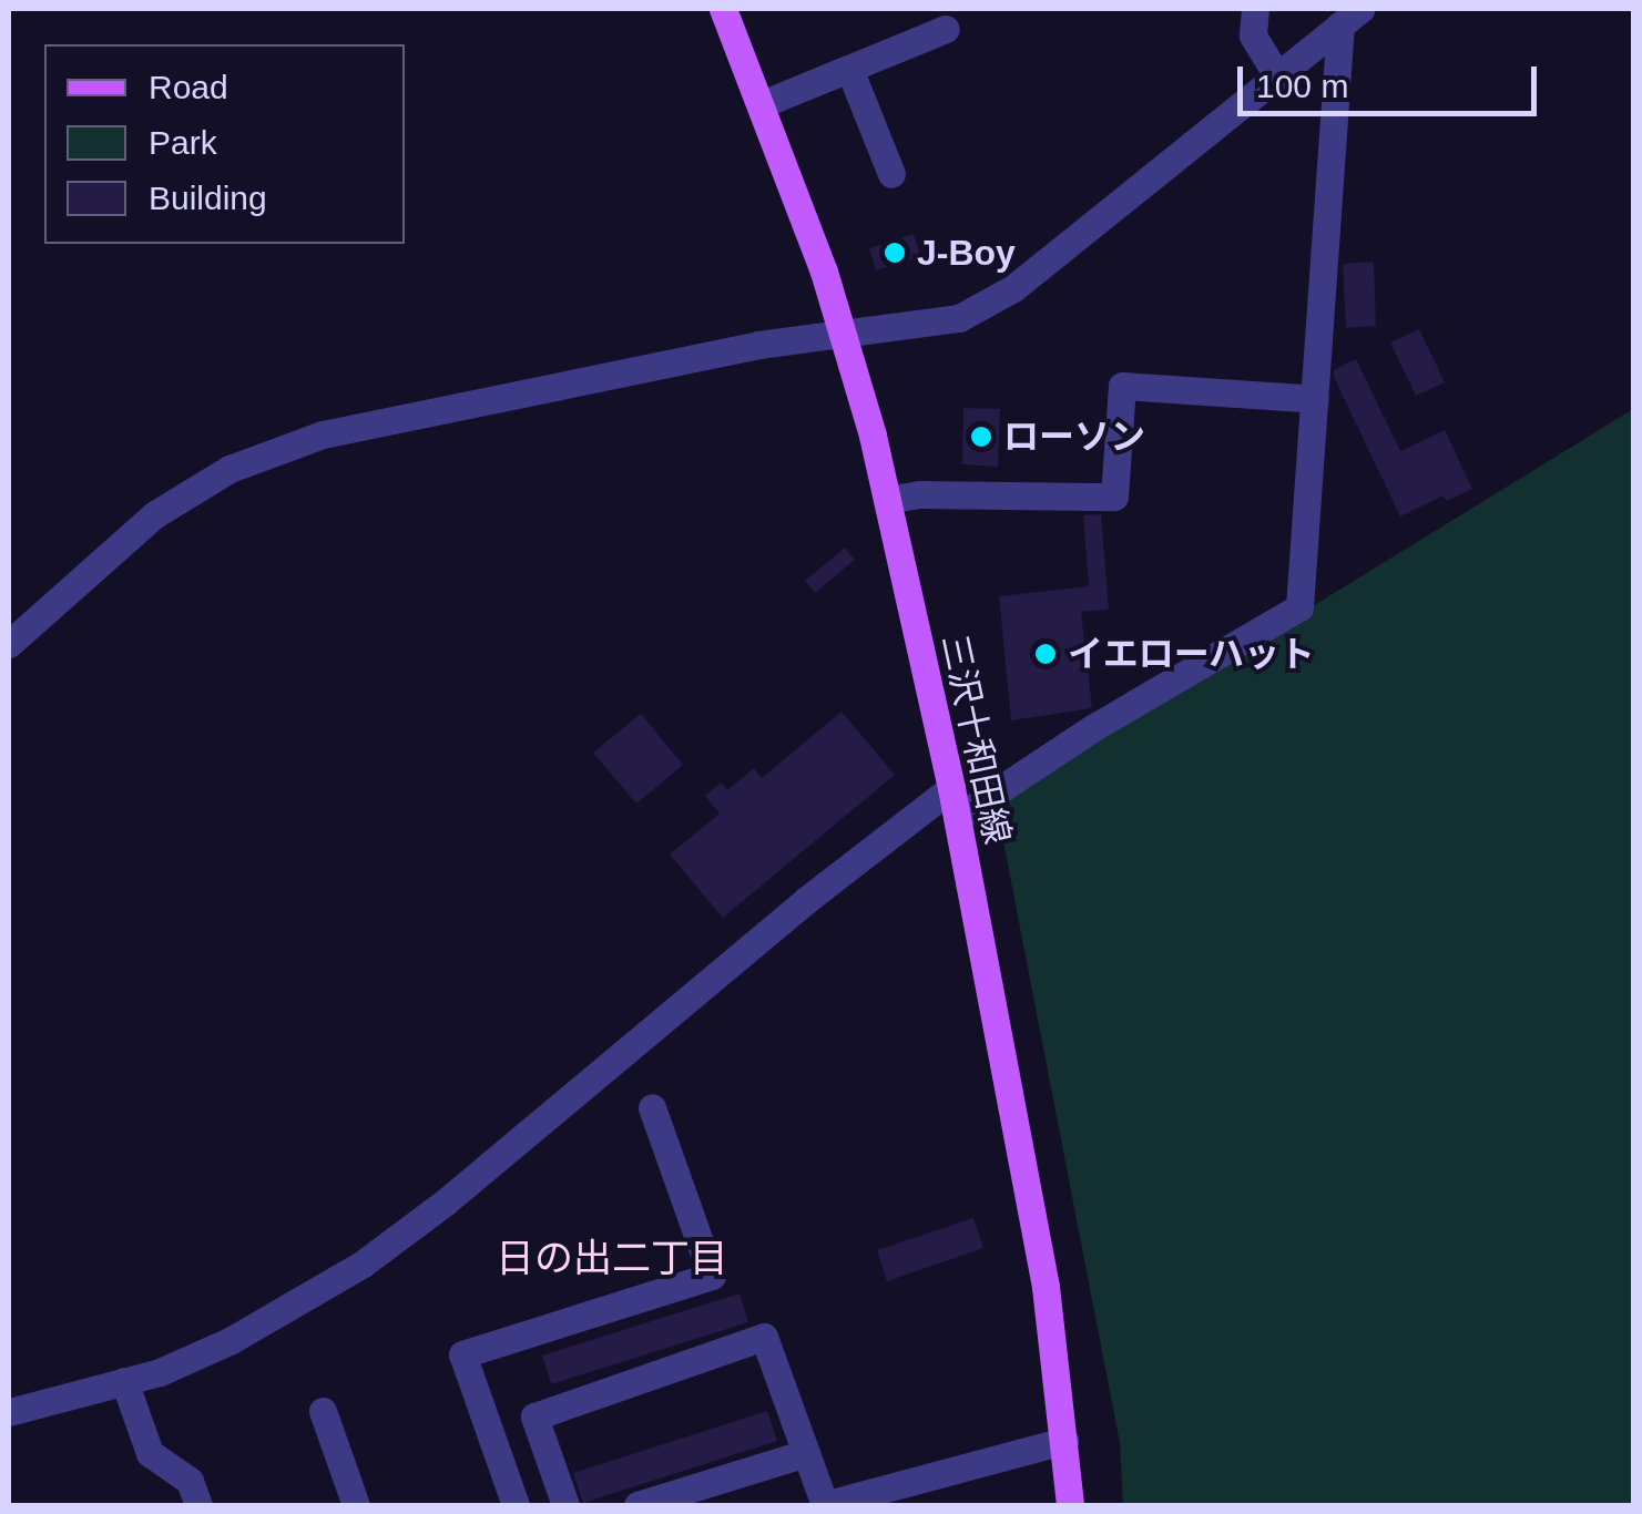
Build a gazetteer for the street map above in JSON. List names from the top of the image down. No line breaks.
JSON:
{"streets":{"main road":["三沢十和田線"]},"districts":["日の出二丁目"],"places":["J-Boy","ローソン","イエローハット"],"legend":["Road","Park","Building"],"scale_bar":"100 m"}
